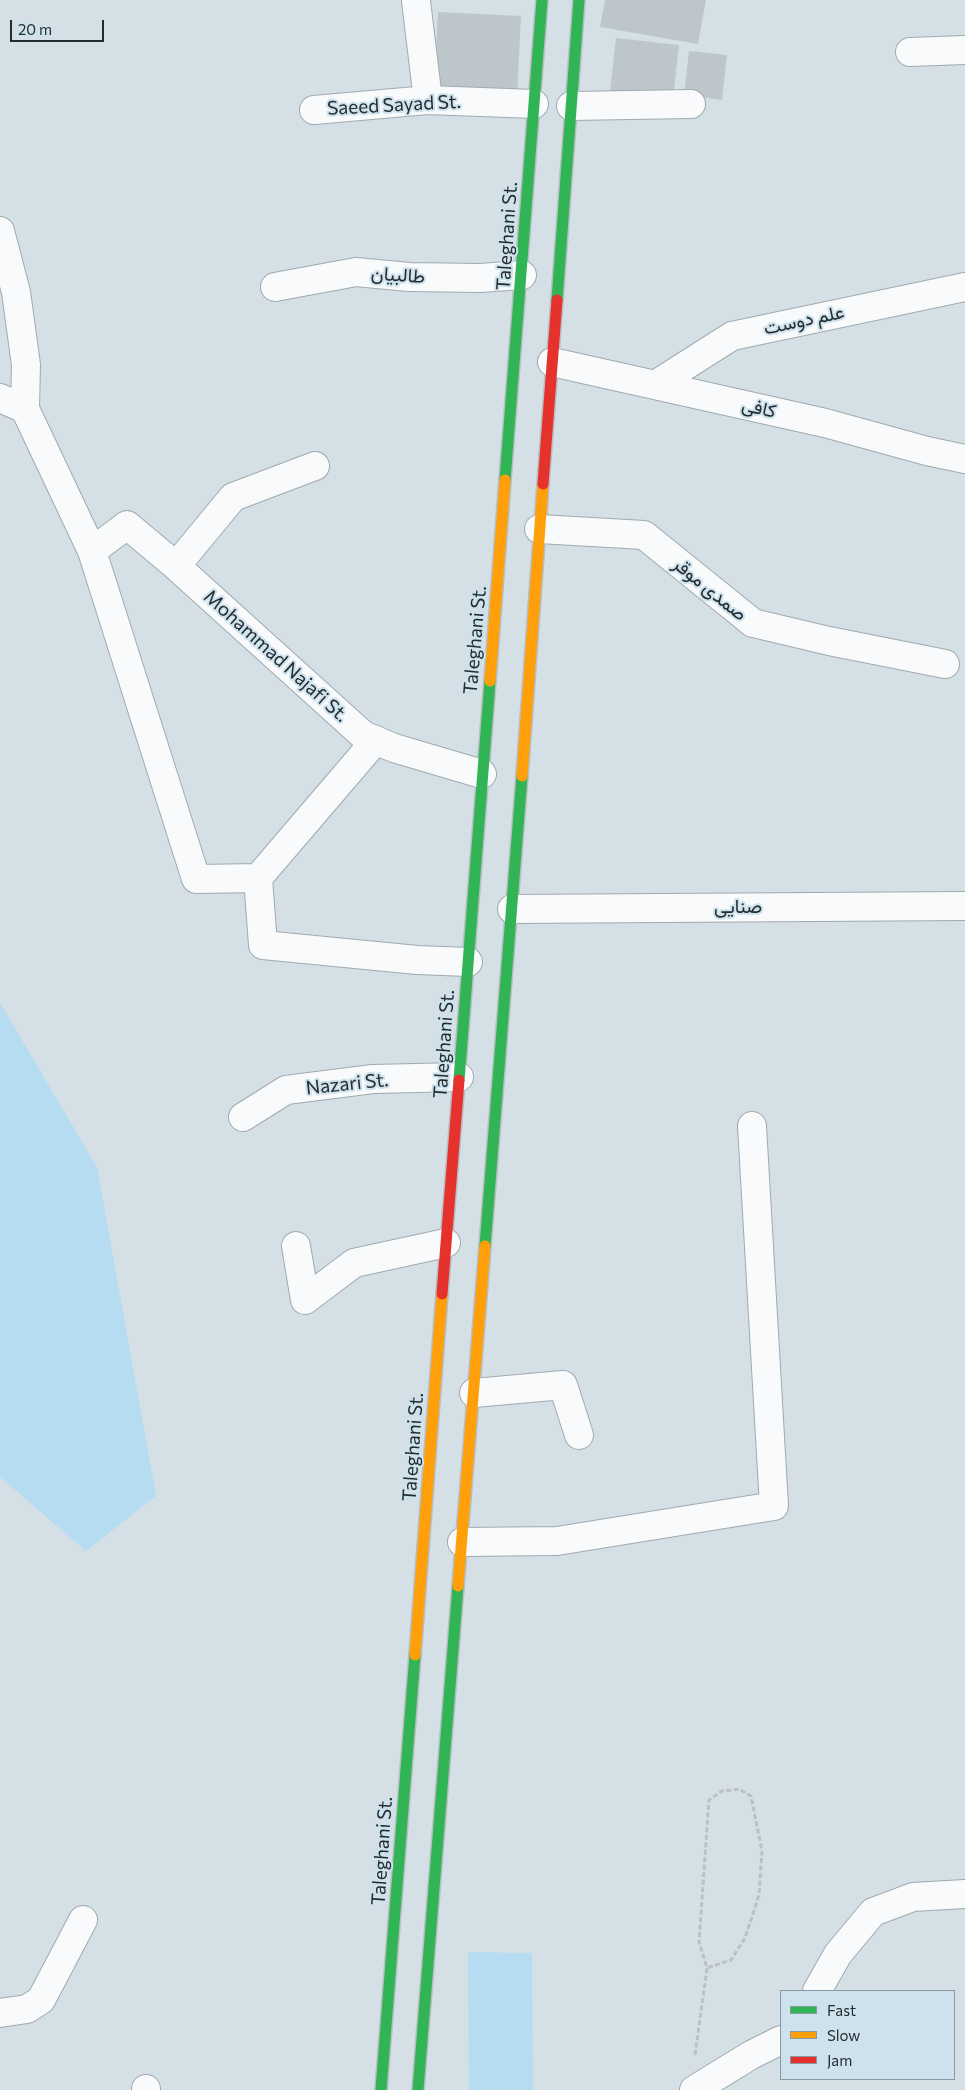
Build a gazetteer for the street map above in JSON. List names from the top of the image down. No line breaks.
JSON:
{"streets":{"main road":["Taleghani St."],"street":["Saeed Sayad St.","طالبیان","علم دوست","کافی","صمدی موقر","Mohammad Najafi St.","صنایی","Nazari St."]},"crossings":[["Saeed Sayad St.","Taleghani St."],["Taleghani St.","طالبیان"],["Taleghani St.","Mohammad Najafi St."],["Taleghani St.","Nazari St."],["علم دوست","کافی"]],"legend":["Fast","Slow","Jam"],"scale_bar":"20 m"}
